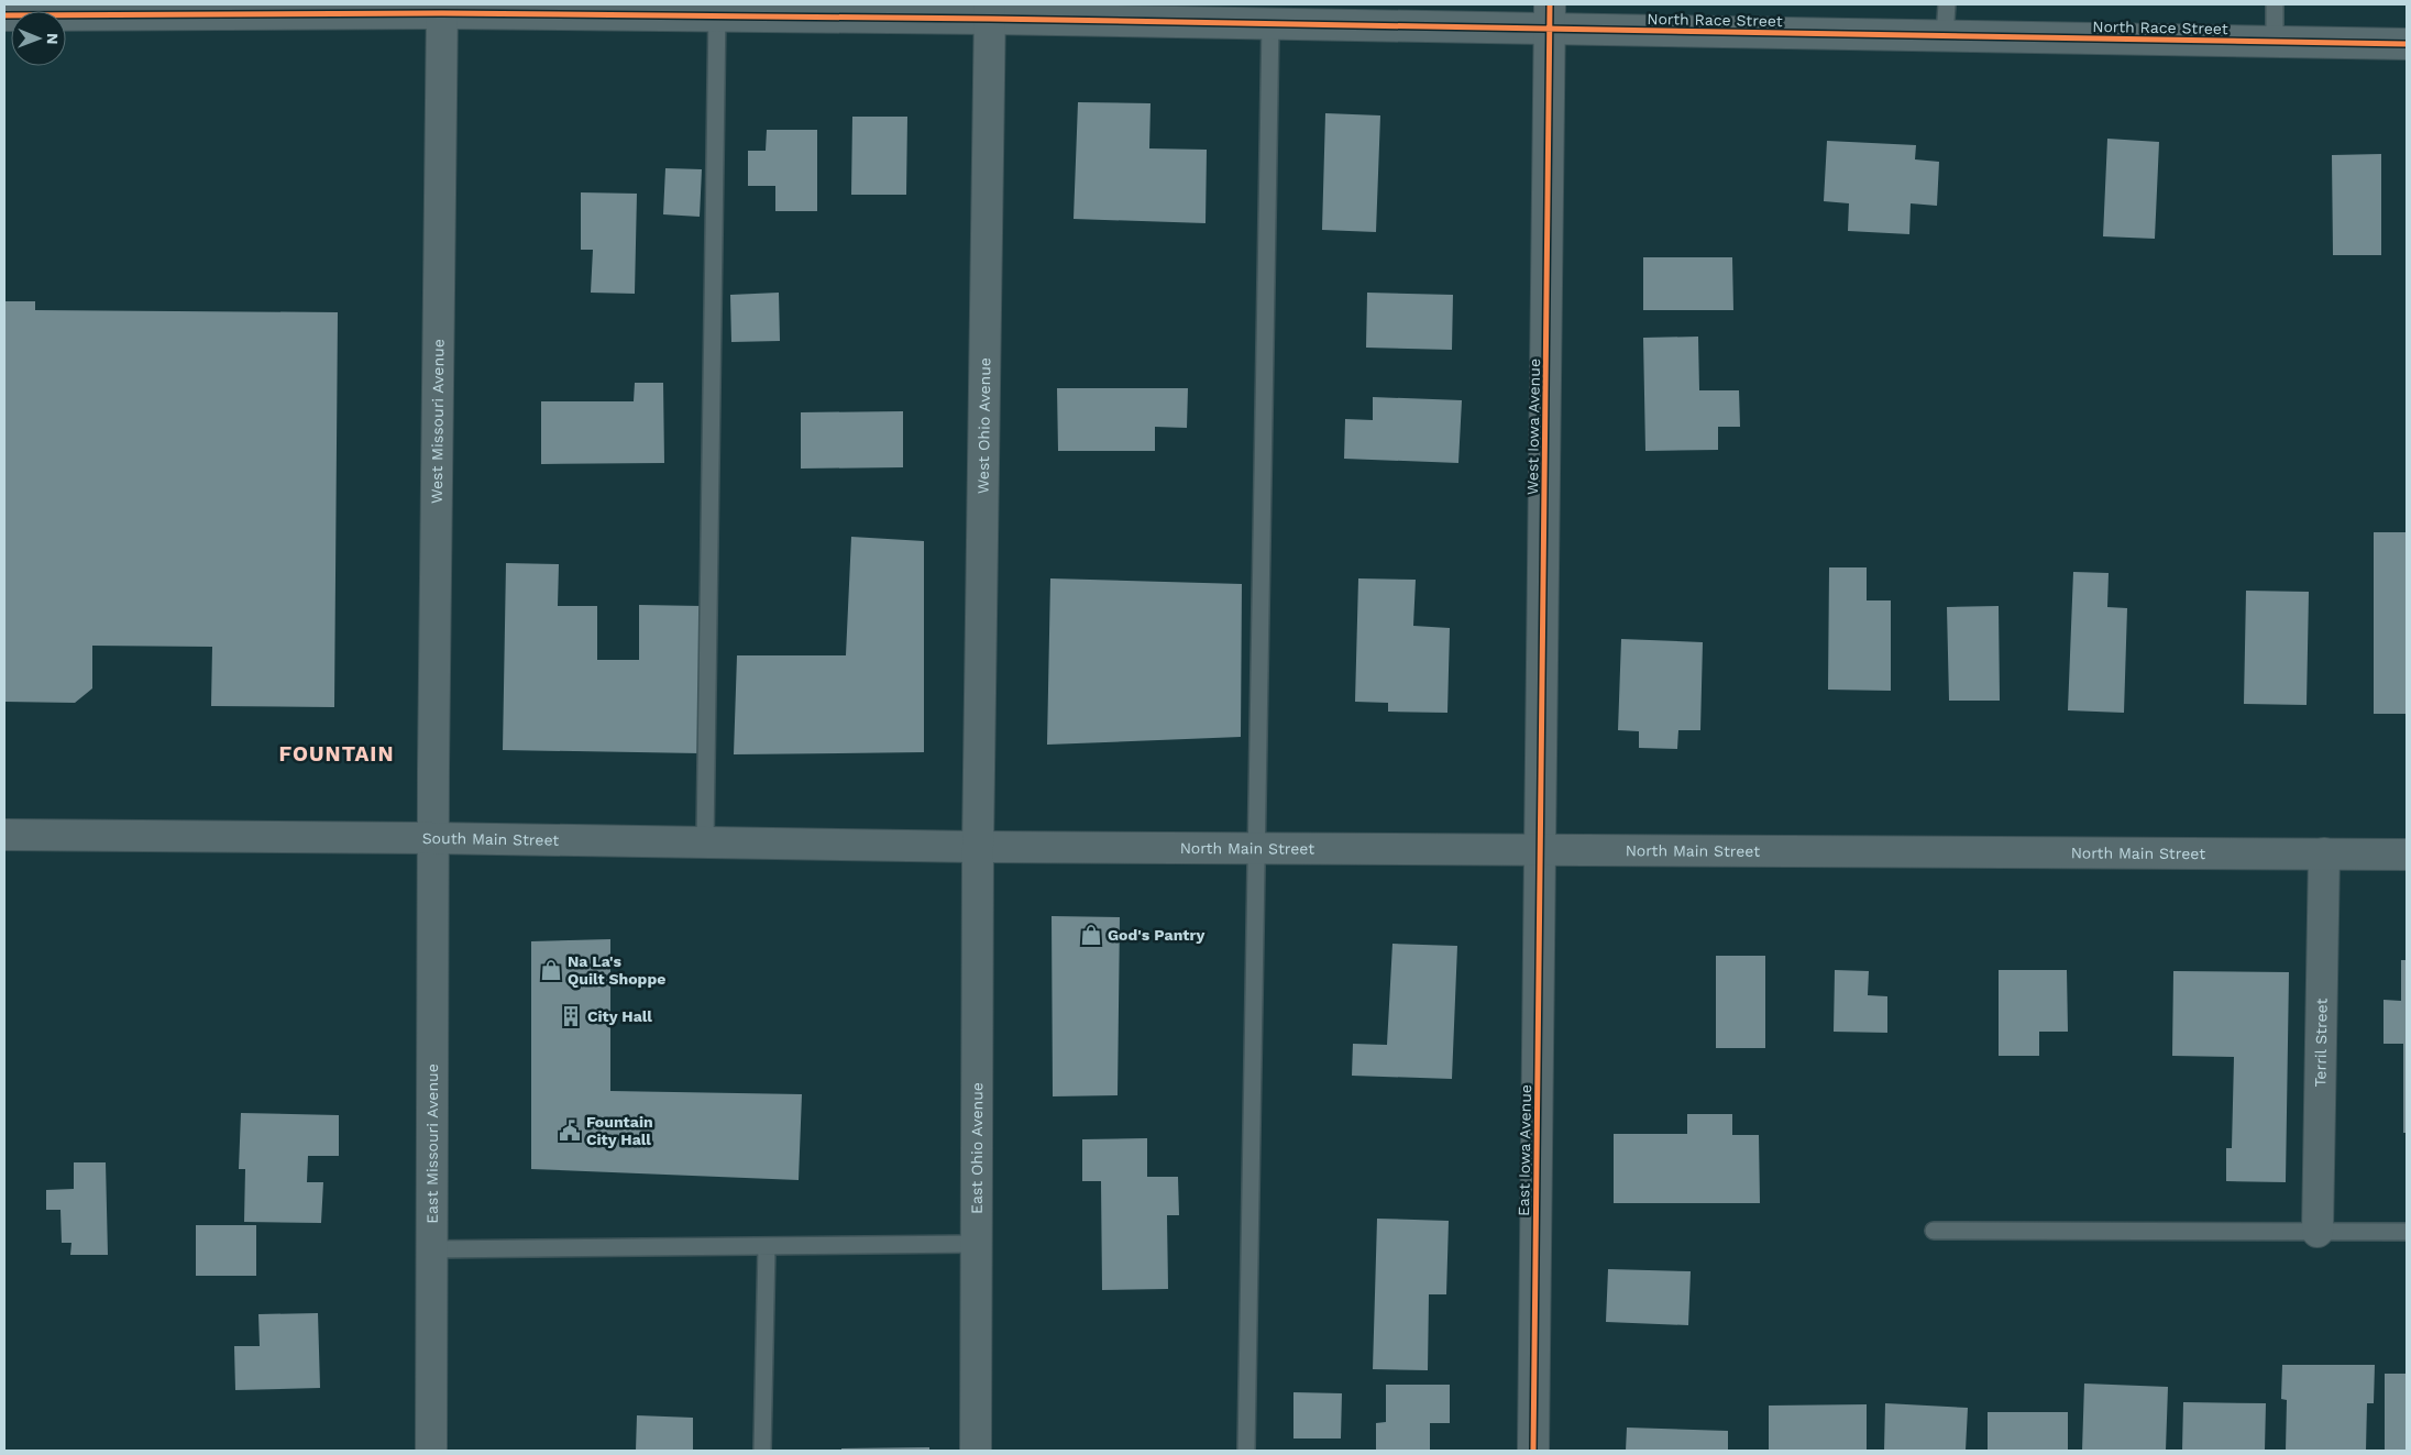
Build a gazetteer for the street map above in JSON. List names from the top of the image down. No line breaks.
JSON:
{"streets":{"street":["North Race Street","West Missouri Avenue","West Ohio Avenue","West Iowa Avenue","South Main Street","North Main Street","Terril Street","East Missouri Avenue","East Ohio Avenue","East Iowa Avenue"]},"crossings":[["North Race Street","West Missouri Avenue"],["North Race Street","West Ohio Avenue"],["North Race Street","West Iowa Avenue"],["West Missouri Avenue","South Main Street"],["West Missouri Avenue","East Missouri Avenue"],["West Ohio Avenue","South Main Street"],["West Ohio Avenue","North Main Street"],["West Ohio Avenue","East Ohio Avenue"],["West Iowa Avenue","North Main Street"],["West Iowa Avenue","East Iowa Avenue"],["South Main Street","North Main Street"],["South Main Street","East Missouri Avenue"],["South Main Street","East Ohio Avenue"],["North Main Street","Terril Street"],["North Main Street","East Ohio Avenue"],["North Main Street","East Iowa Avenue"]],"districts":["FOUNTAIN"],"places":{"shop":["God's Pantry","Na La's Quilt Shoppe"],"building":["City Hall"],"public building":["Fountain City Hall"]},"north":"right"}
